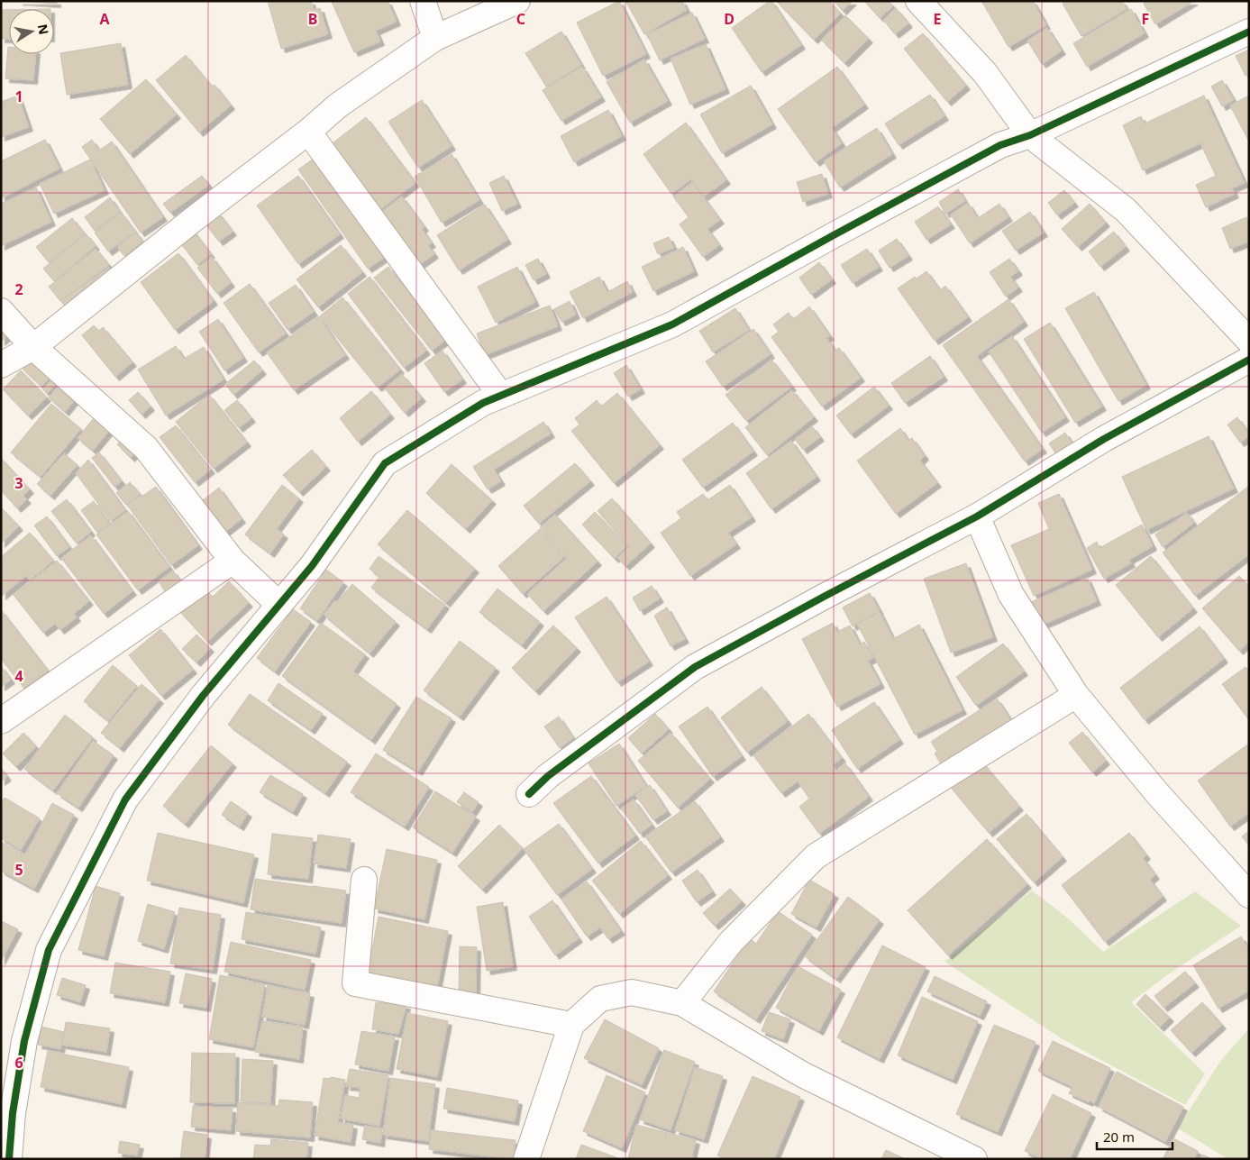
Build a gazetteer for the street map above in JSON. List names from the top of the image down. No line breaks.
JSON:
{"scale_bar":"20 m","north":"right","grid":{"columns":["A","B","C","D","E","F"],"rows":["1","2","3","4","5","6"]}}
